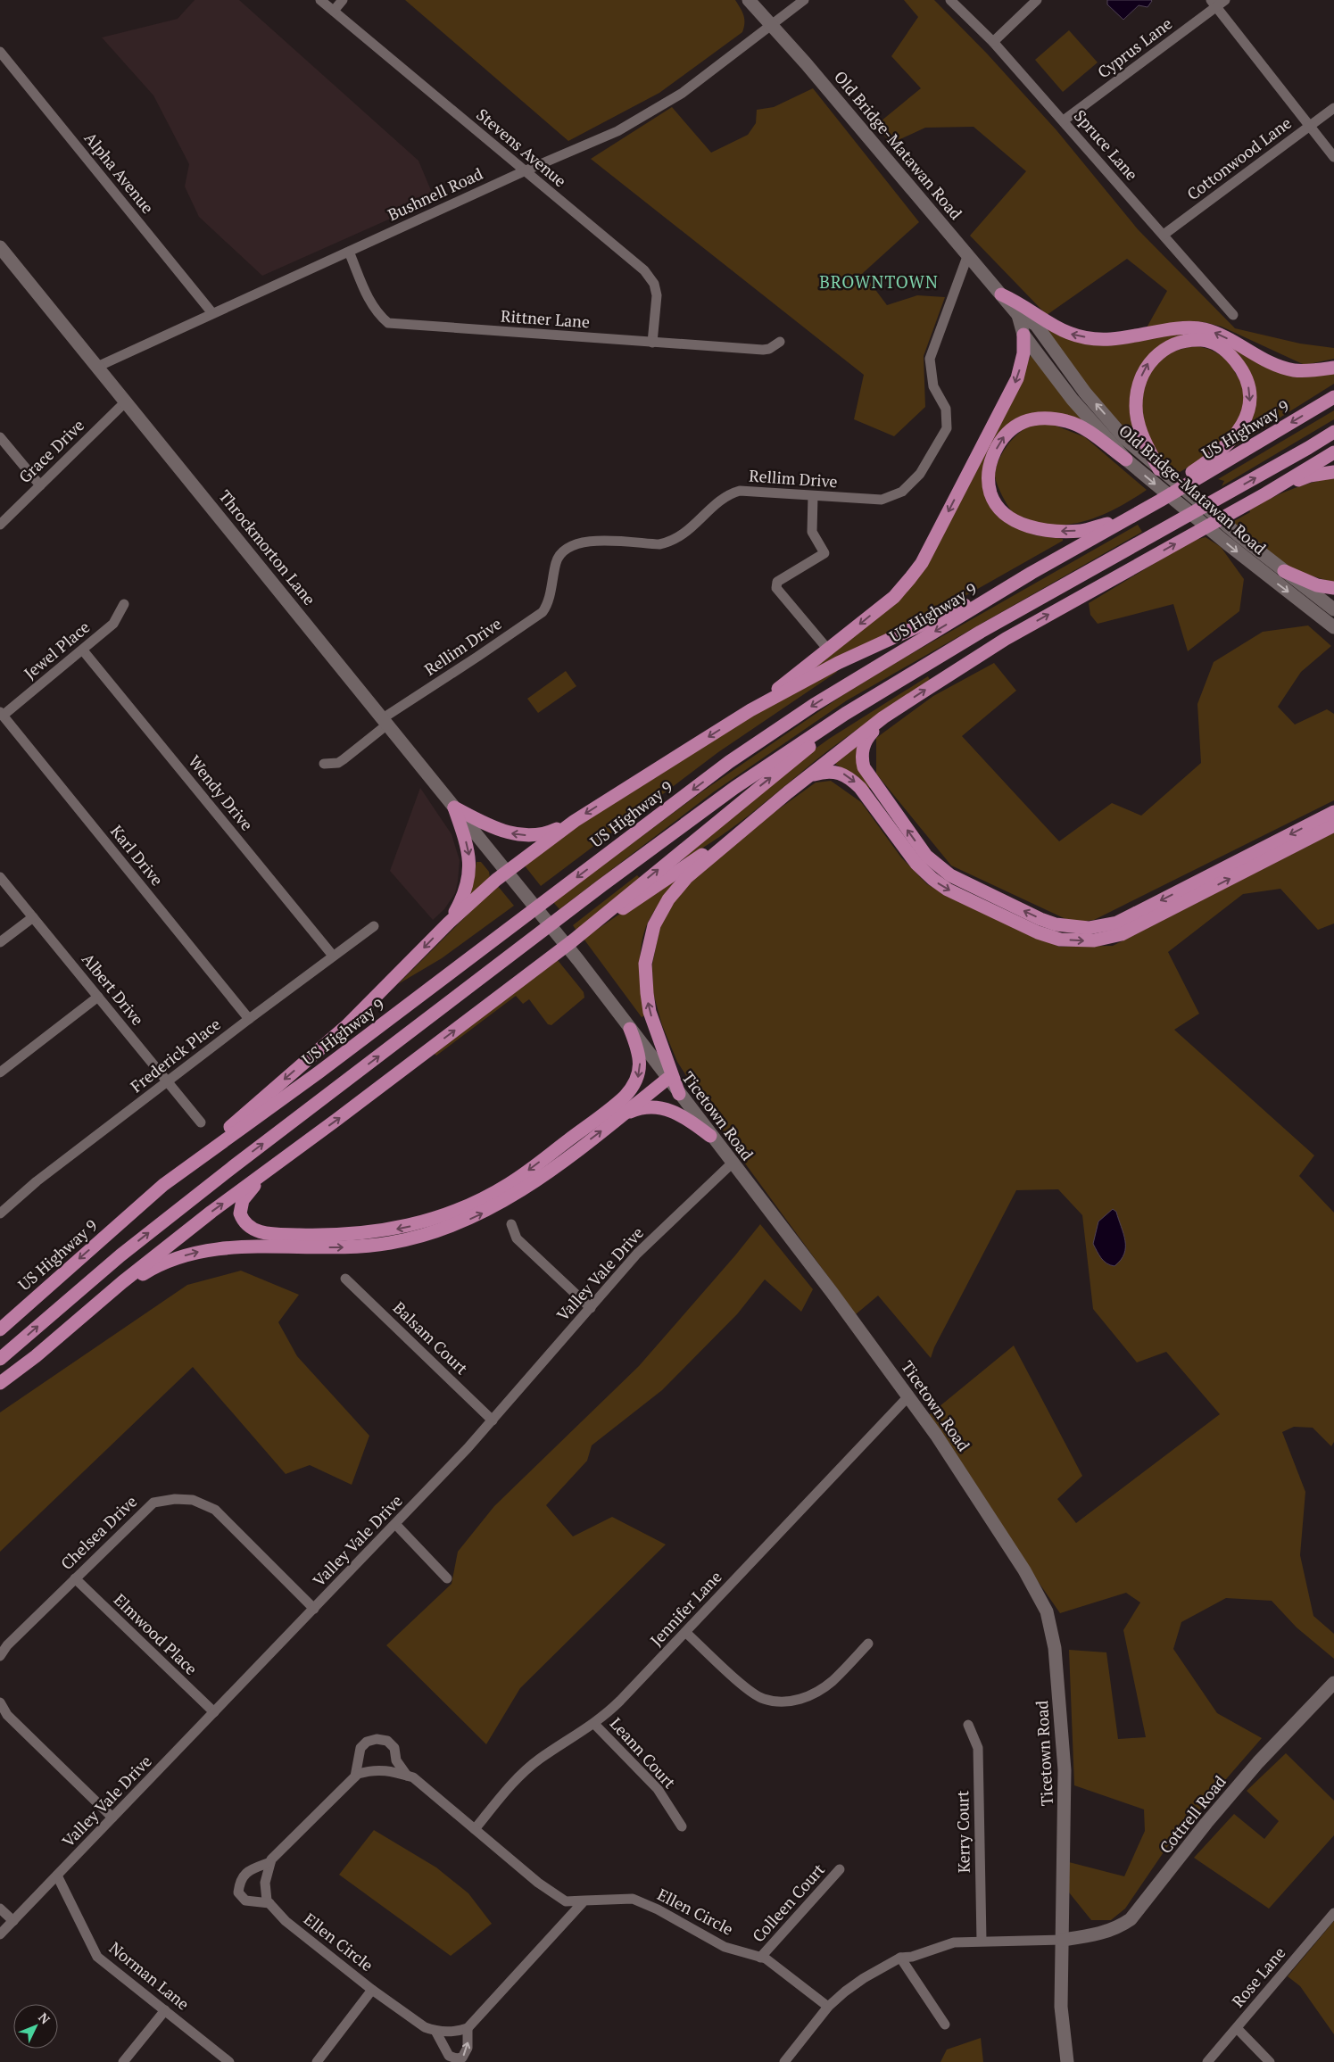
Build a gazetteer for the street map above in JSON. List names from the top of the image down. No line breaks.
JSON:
{"streets":{"highway":["US Highway 9"],"street":["Cyprus Lane","Old Bridge-Matawan Road","Spruce Lane","Stevens Avenue","Cottonwood Lane","Alpha Avenue","Bushnell Road","Rittner Lane","Grace Drive","Rellim Drive","Throckmorton Lane","Jewel Place","Wendy Drive","Karl Drive","Albert Drive","Frederick Place","Ticetown Road","Valley Vale Drive","Balsam Court","Chelsea Drive","Jennifer Lane","Elmwood Place","Leann Court","Cottrell Road","Kerry Court","Colleen Court","Ellen Circle","Norman Lane","Rose Lane"]},"crossings":[["Cyprus Lane","Spruce Lane"],["Old Bridge-Matawan Road","Bushnell Road"],["Old Bridge-Matawan Road","Rellim Drive"],["Spruce Lane","Cottonwood Lane"],["Stevens Avenue","Bushnell Road"],["Stevens Avenue","Rittner Lane"],["Alpha Avenue","Bushnell Road"],["Bushnell Road","Rittner Lane"],["Bushnell Road","Throckmorton Lane"],["Grace Drive","Throckmorton Lane"],["Rellim Drive","Throckmorton Lane"],["Throckmorton Lane","Ticetown Road"],["Jewel Place","Wendy Drive"],["Jewel Place","Karl Drive"],["Wendy Drive","Frederick Place"],["Karl Drive","Frederick Place"],["Albert Drive","Frederick Place"],["Ticetown Road","Valley Vale Drive"],["Ticetown Road","Jennifer Lane"],["Ticetown Road","Cottrell Road"],["Valley Vale Drive","Balsam Court"],["Valley Vale Drive","Chelsea Drive"],["Valley Vale Drive","Elmwood Place"],["Valley Vale Drive","Norman Lane"],["Chelsea Drive","Elmwood Place"],["Jennifer Lane","Leann Court"],["Jennifer Lane","Ellen Circle"],["Colleen Court","Ellen Circle"]],"districts":["BROWNTOWN"],"north":"top right"}
